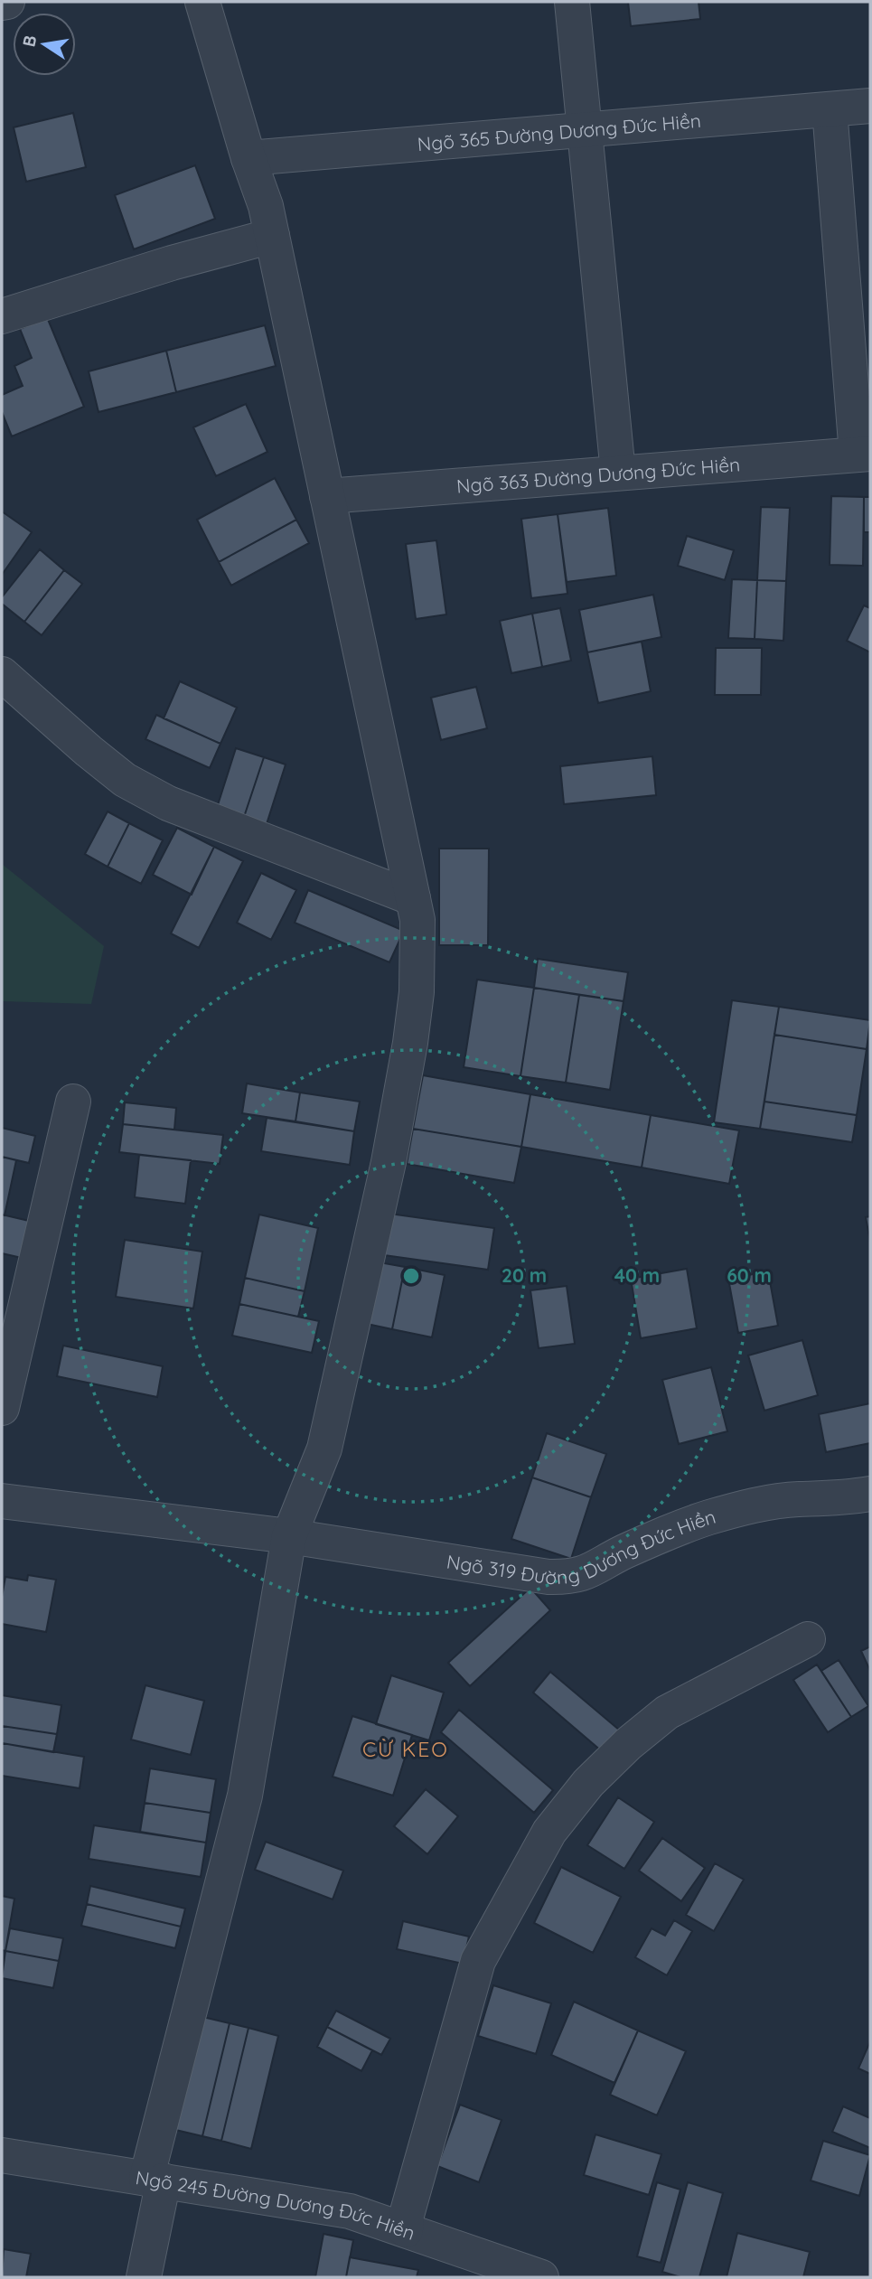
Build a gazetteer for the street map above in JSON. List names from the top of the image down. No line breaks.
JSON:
{"streets":{"street":["Ngõ 365 Đường Dương Đức Hiền","Ngõ 363 Đường Dương Đức Hiền","Ngõ 319 Đường Dương Đức Hiền","Ngõ 245 Đường Dương Đức Hiền"]},"districts":["CỪ KEO"],"north":"left","rings":["20 m","40 m","60 m"]}
